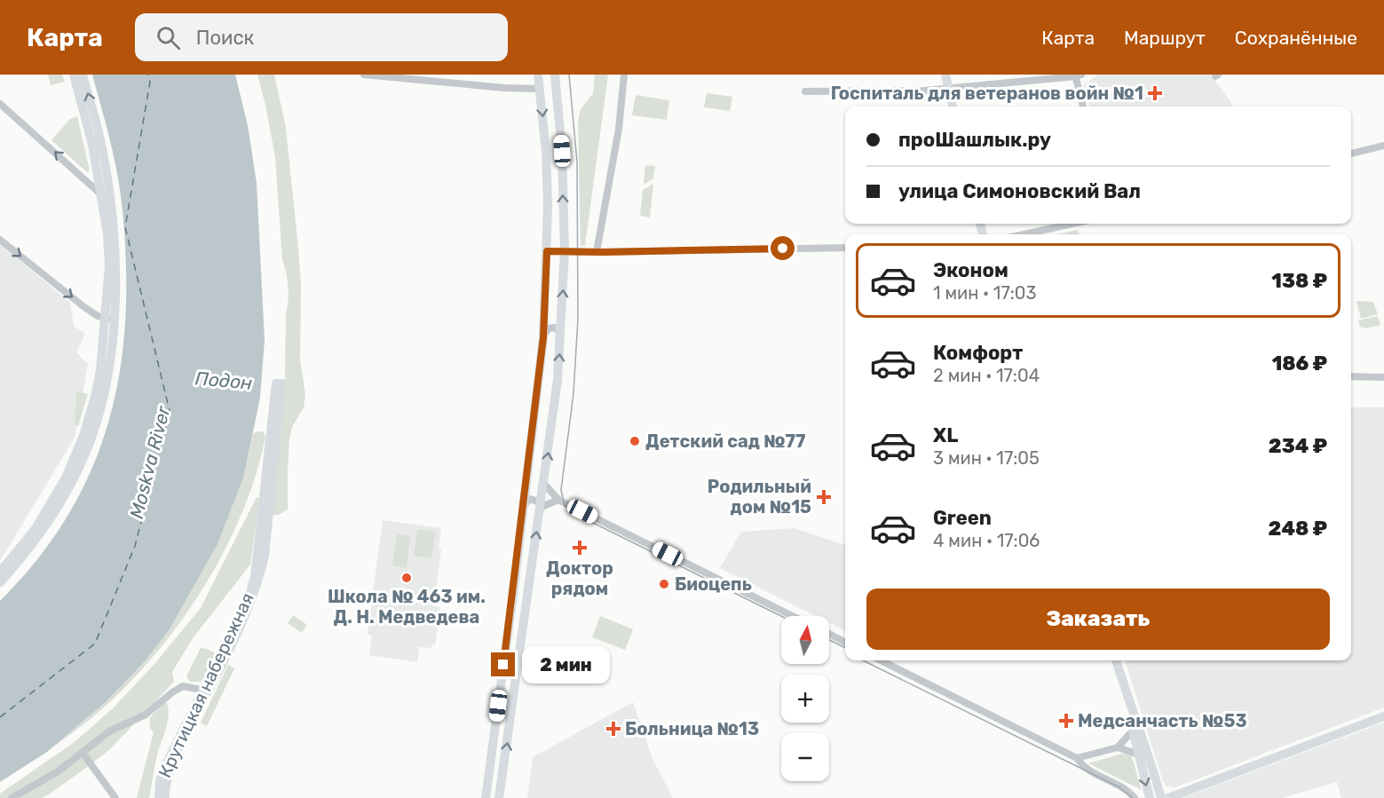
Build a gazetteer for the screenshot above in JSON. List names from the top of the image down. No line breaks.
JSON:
{"streets":{"main road":["Крутицкая набережная"]},"water":["Подон","Moskva River"],"places":{"health":["Госпиталь для ветеранов войн №1","Родильный дом №15","Доктор рядом","Медсанчасть №53","Больница №13"],"other":["Детский сад №77","Школа № 463 им. Д. Н. Медведева","Биоцепь"]},"north":"top","page":{"header":"Карта","search":"Поиск","nav":["Карта","Маршрут","Сохранённые"],"banner":["проШашлык.ру","улица Симоновский Вал"],"list":[{"name":"Эконом","note":"1 мин · 17:03","value":"138 ₽"},{"name":"Комфорт","note":"2 мин · 17:04","value":"186 ₽"},{"name":"XL","note":"3 мин · 17:05","value":"234 ₽"},{"name":"Green","note":"4 мин · 17:06","value":"248 ₽"}],"buttons":"Заказать","map_buttons":["+","−"],"bubble":"2 мин"}}
